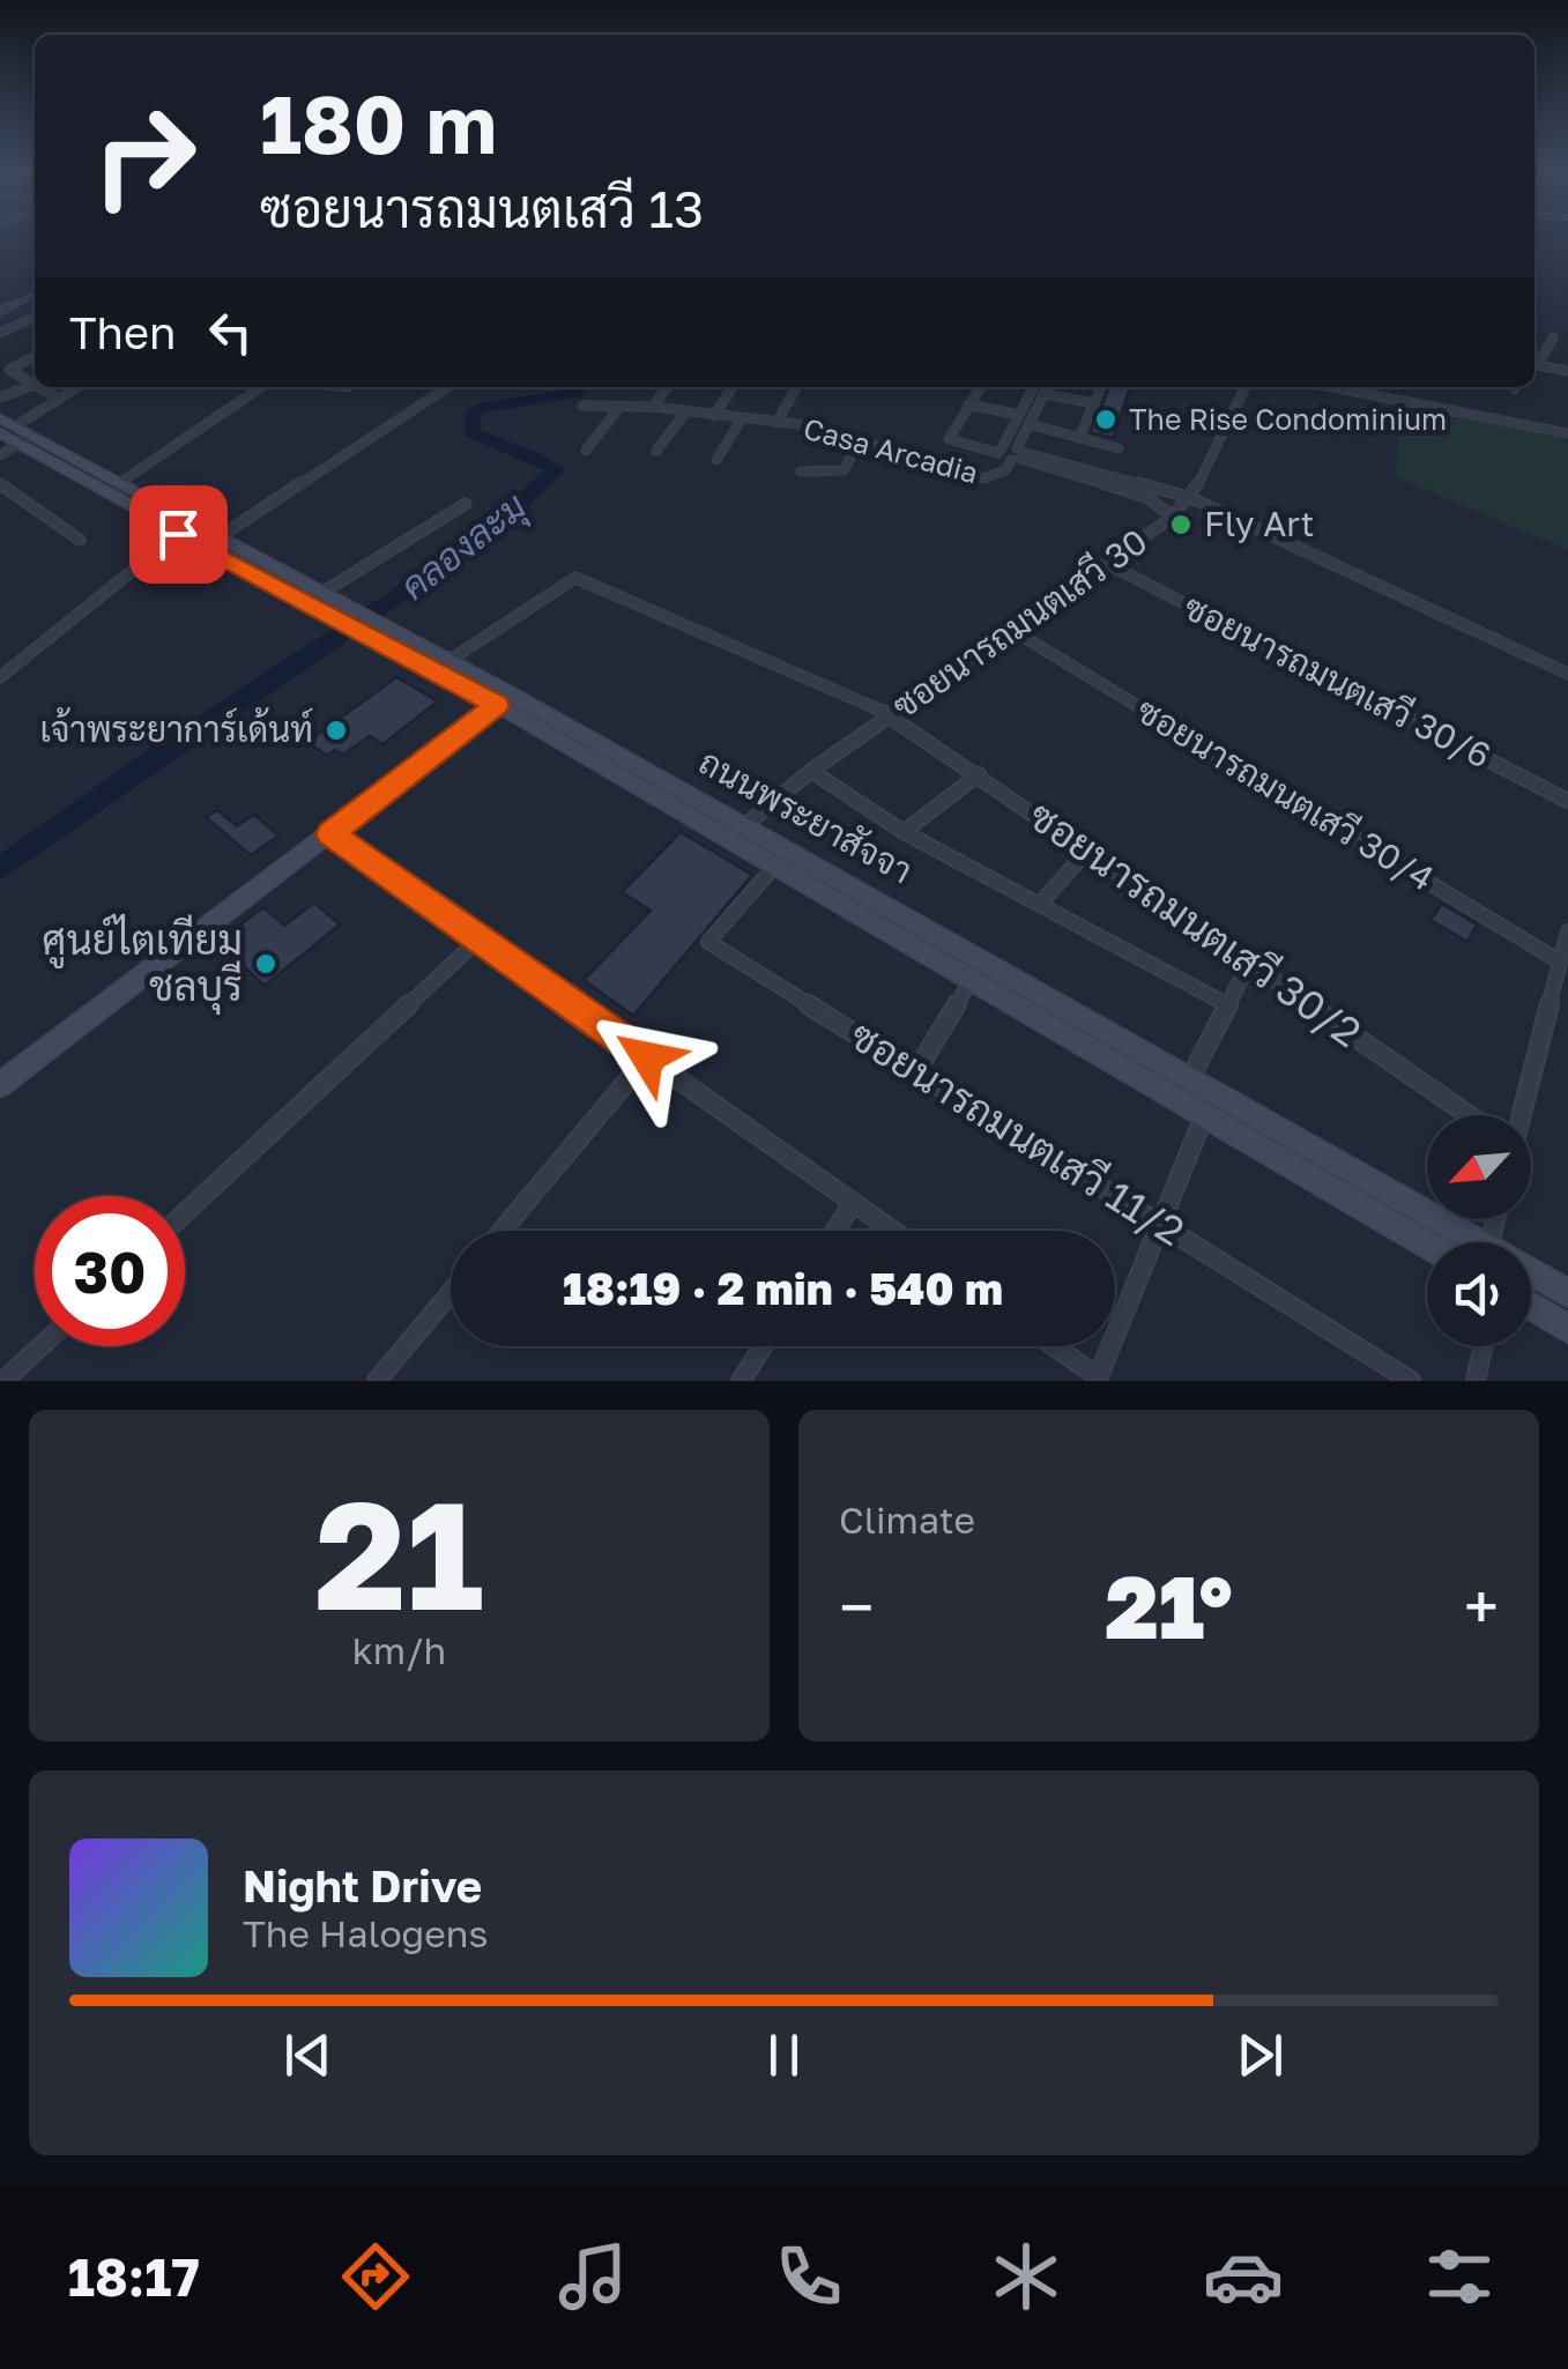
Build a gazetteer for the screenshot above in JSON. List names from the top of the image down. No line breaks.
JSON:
{"streets":{"main road":["ถนนพระยาสัจจา"],"street":["Casa Arcadia","ซอยนารถมนตเสวี 30","ซอยนารถมนตเสวี 30/6","ซอยนารถมนตเสวี 30/4","ซอยนารถมนตเสวี 30/2","ซอยนารถมนตเสวี 11/2"]},"crossings":[["ซอยนารถมนตเสวี 30","ซอยนารถมนตเสวี 30/6"],["ซอยนารถมนตเสวี 30","ซอยนารถมนตเสวี 30/4"],["ซอยนารถมนตเสวี 30","ถนนพระยาสัจจา"],["ซอยนารถมนตเสวี 30","ซอยนารถมนตเสวี 30/2"],["ถนนพระยาสัจจา","ซอยนารถมนตเสวี 30/2"],["ถนนพระยาสัจจา","ซอยนารถมนตเสวี 11/2"]],"water":["คลองละมุ"],"places":["The Rise Condominium","Fly Art","เจ้าพระยาการ์เด้นท์","ศูนย์ไตเทียม ชลบุรี"],"north":"bottom left","page":{"turn":["180 m","ซอยนารถมนตเสวี 13"],"then":"Then","limit":"30","trip":"18:19 · 2 min · 540 m","tile":[["21","km/h"],"Climate"],"heat":["−","21°","+"],"song":["Night Drive","The Halogens"],"tabs":"18:17"}}
